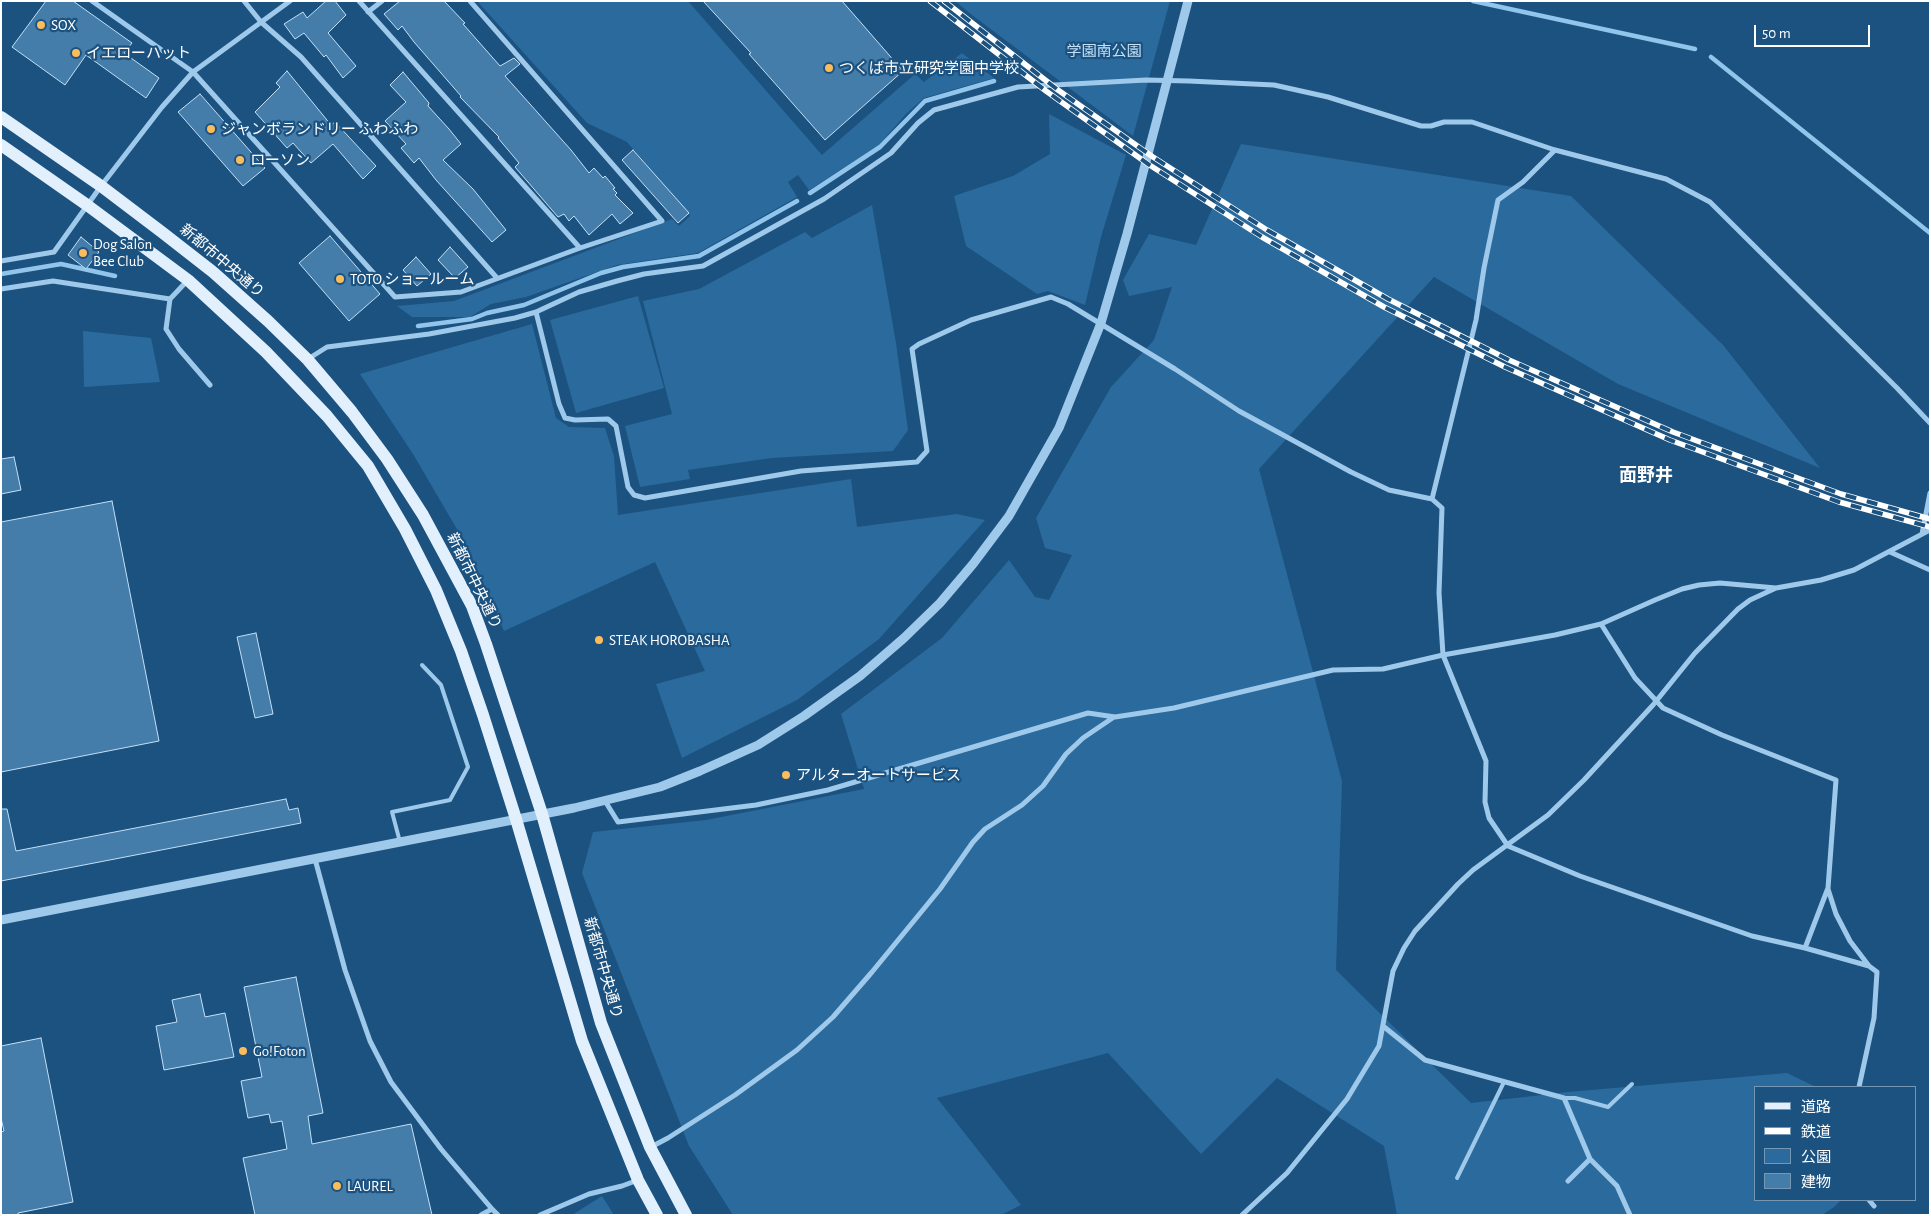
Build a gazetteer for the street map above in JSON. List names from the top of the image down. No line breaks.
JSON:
{"streets":{"main road":["新都市中央通り"]},"districts":["面野井"],"parks":["学園南公園"],"places":["SOX","イエローハット","つくば市立研究学園中学校","ジャンボランドリー ふわふわ","ローソン","Dog Salon Bee Club","TOTO ショールーム","STEAK HOROBASHA","アルターオートサービス","Go!Foton","LAUREL"],"legend":["道路","鉄道","公園","建物"],"scale_bar":"50 m"}
